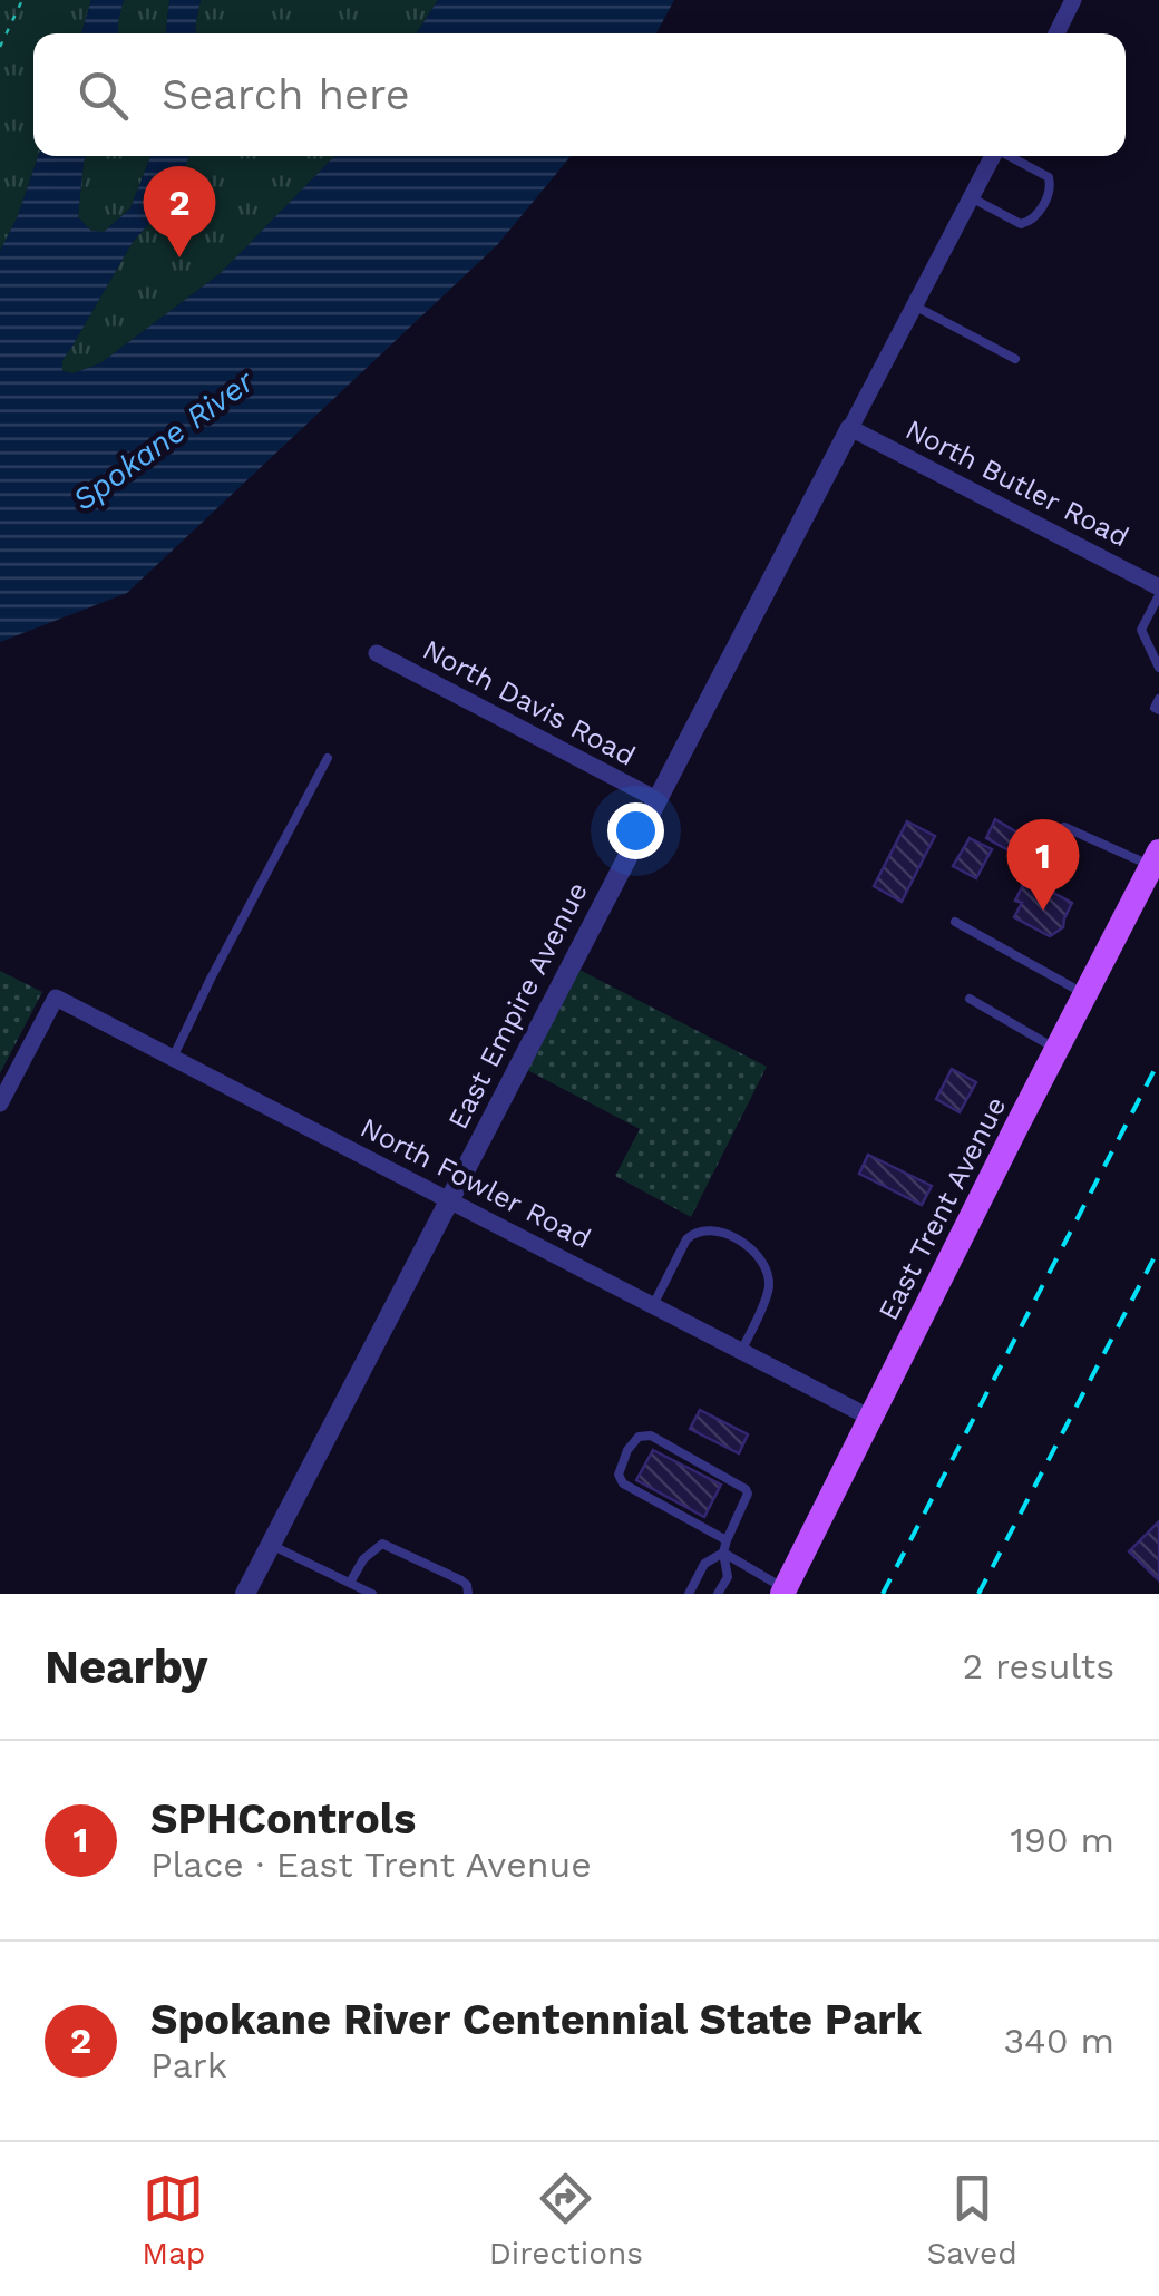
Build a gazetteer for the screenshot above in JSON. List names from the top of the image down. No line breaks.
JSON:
{"streets":{"main road":["East Trent Avenue"],"street":["North Butler Road","North Davis Road","East Empire Avenue","North Fowler Road"]},"crossings":[["North Butler Road","East Empire Avenue"],["North Davis Road","East Empire Avenue"],["East Empire Avenue","North Fowler Road"],["North Fowler Road","East Trent Avenue"]],"water":["Spokane River"],"page":{"search":"Search here","pins":["2","1"],"heading":["Nearby","2 results"],"list":[{"mark":"1","name":"SPHControls","note":"Place · East Trent Avenue","value":"190 m"},{"mark":"2","name":"Spokane River Centennial State Park","note":"Park","value":"340 m"}],"nav":["Map","Directions","Saved"]}}
